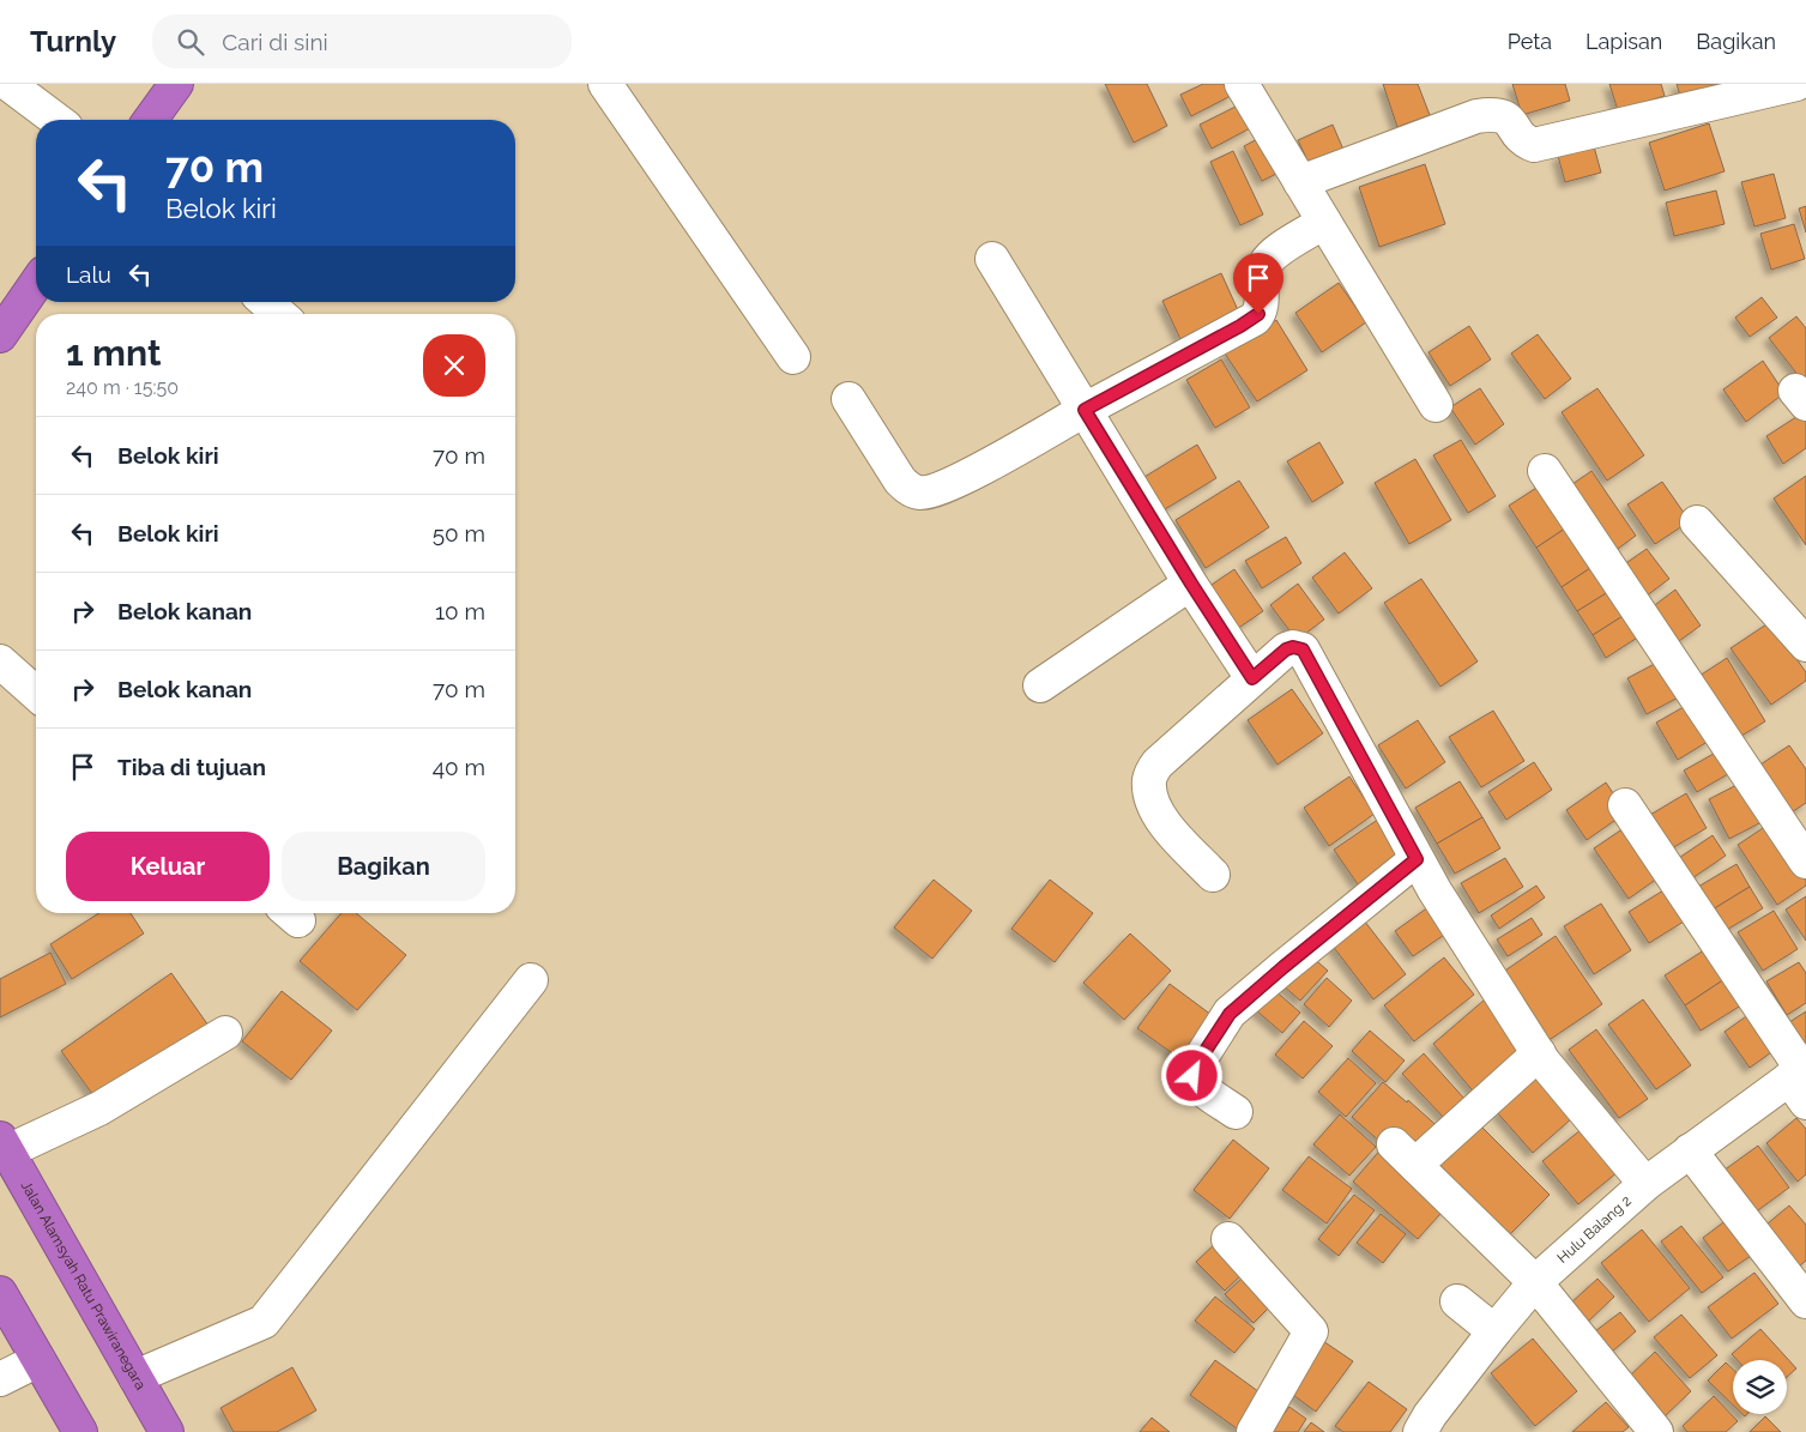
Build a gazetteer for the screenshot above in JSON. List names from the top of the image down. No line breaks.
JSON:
{"streets":{"highway":["Jalan Alamsyah Ratu Prawiranegara"],"street":["Hulu Balang 2"]},"page":{"header":"Turnly","search":"Cari di sini","nav":["Peta","Lapisan","Bagikan"],"turn":["70 m","Belok kiri"],"then":"Lalu","heading":["1 mnt","240 m · 15:50"],"list":[{"name":"Belok kiri","value":"70 m"},{"name":"Belok kiri","value":"50 m"},{"name":"Belok kanan","value":"10 m"},{"name":"Belok kanan","value":"70 m"},{"name":"Tiba di tujuan","value":"40 m"}],"buttons":["Keluar","Bagikan"]}}
